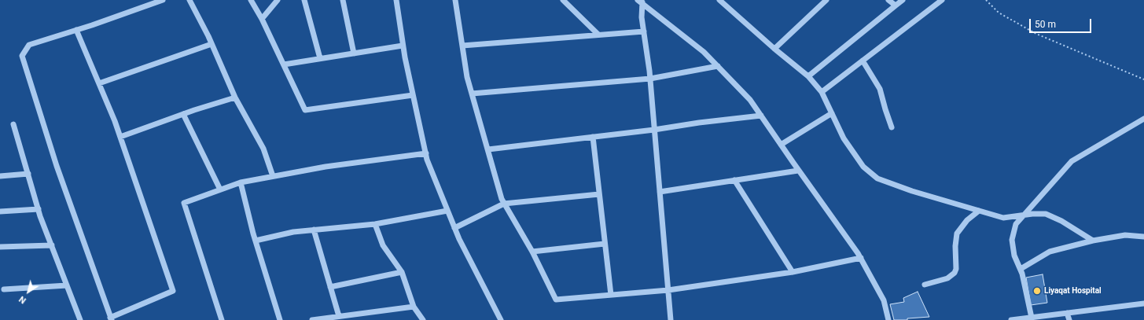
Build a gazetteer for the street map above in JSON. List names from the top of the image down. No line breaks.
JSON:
{"places":["Liyaqat Hospital"],"scale_bar":"50 m","north":"bottom left"}
